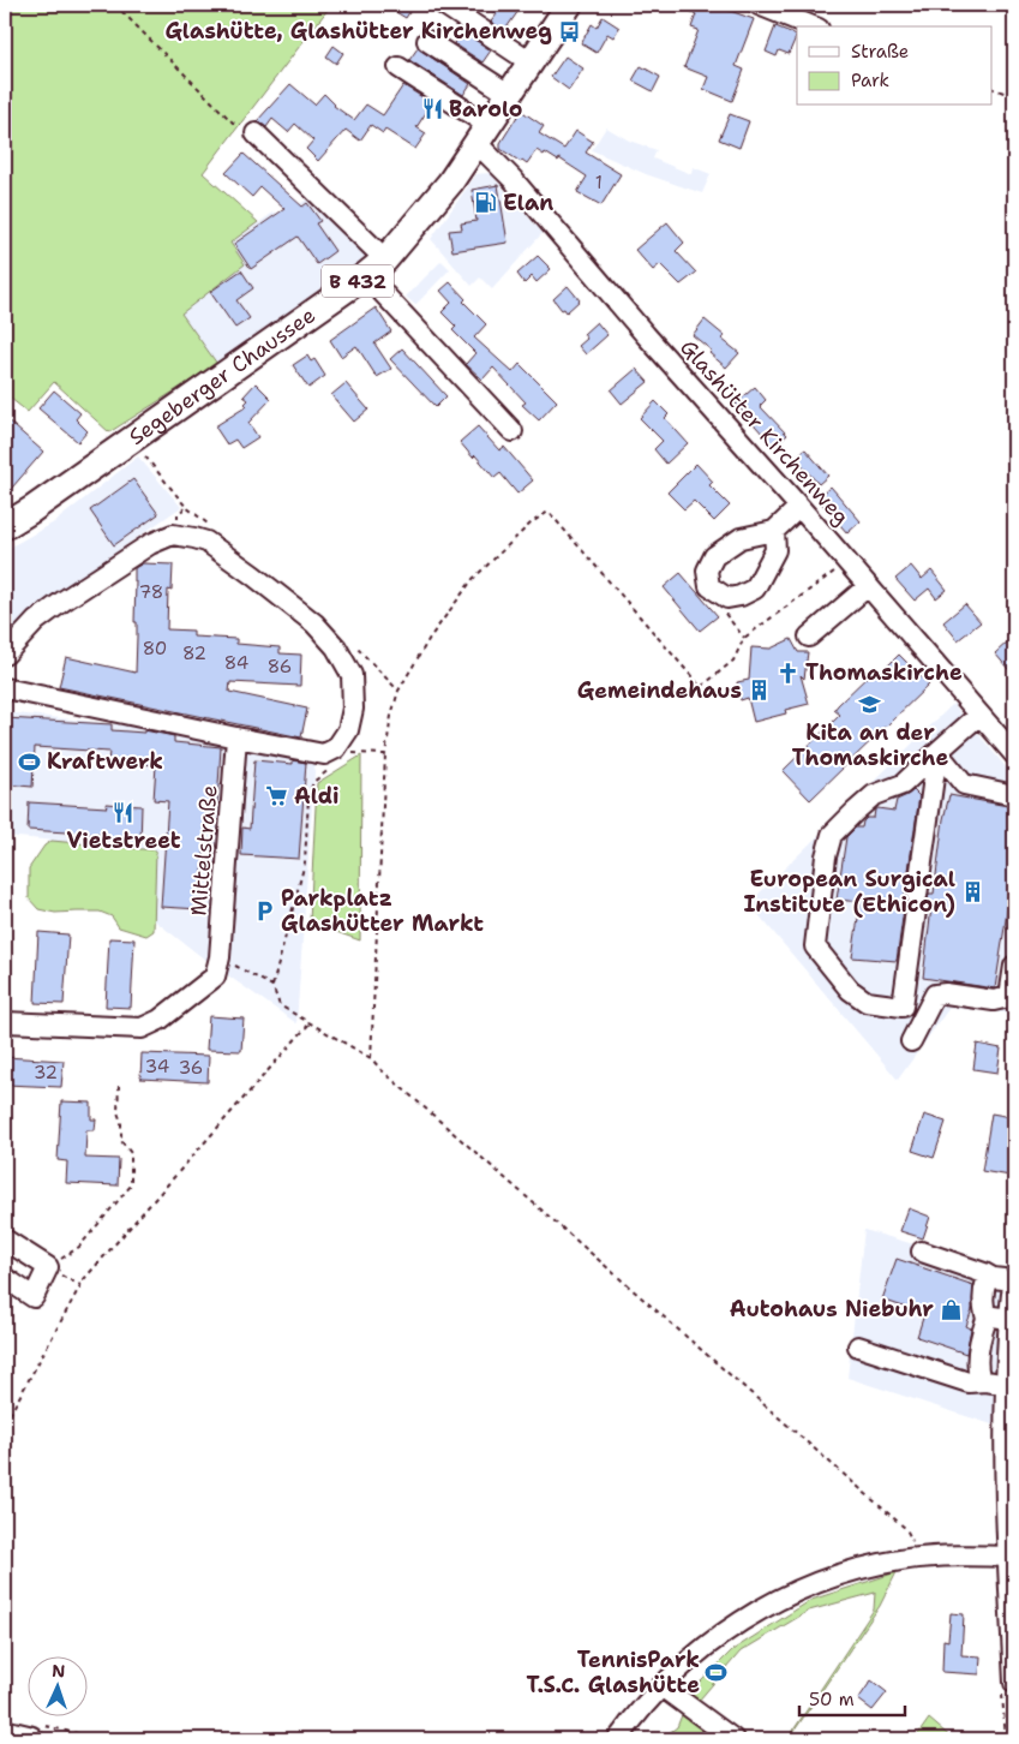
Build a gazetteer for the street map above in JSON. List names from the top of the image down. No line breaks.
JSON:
{"streets":{"main road":["B 432","Segeberger Chaussee"],"street":["Glashütter Kirchenweg","Mittelstraße"]},"crossings":[["Segeberger Chaussee","Glashütter Kirchenweg"]],"places":{"bus stop":["Glashütte, Glashütter Kirchenweg"],"restaurant":["Barolo","Vietstreet"],"fuel station":["Elan"],"church":["Thomaskirche"],"building":["Gemeindehaus","European Surgical Institute (Ethicon)"],"school or university":["Kita an der Thomaskirche"],"sports":["Kraftwerk","TennisPark T.S.C. Glashütte"],"supermarket":["Aldi"],"parking":["Parkplatz Glashütter Markt"],"shop":["Autohaus Niebuhr"]},"house_numbers":["1","78","80","82","84","86","34","36","32"],"legend":["Straße","Park"],"scale_bar":"50 m","north":"top"}
